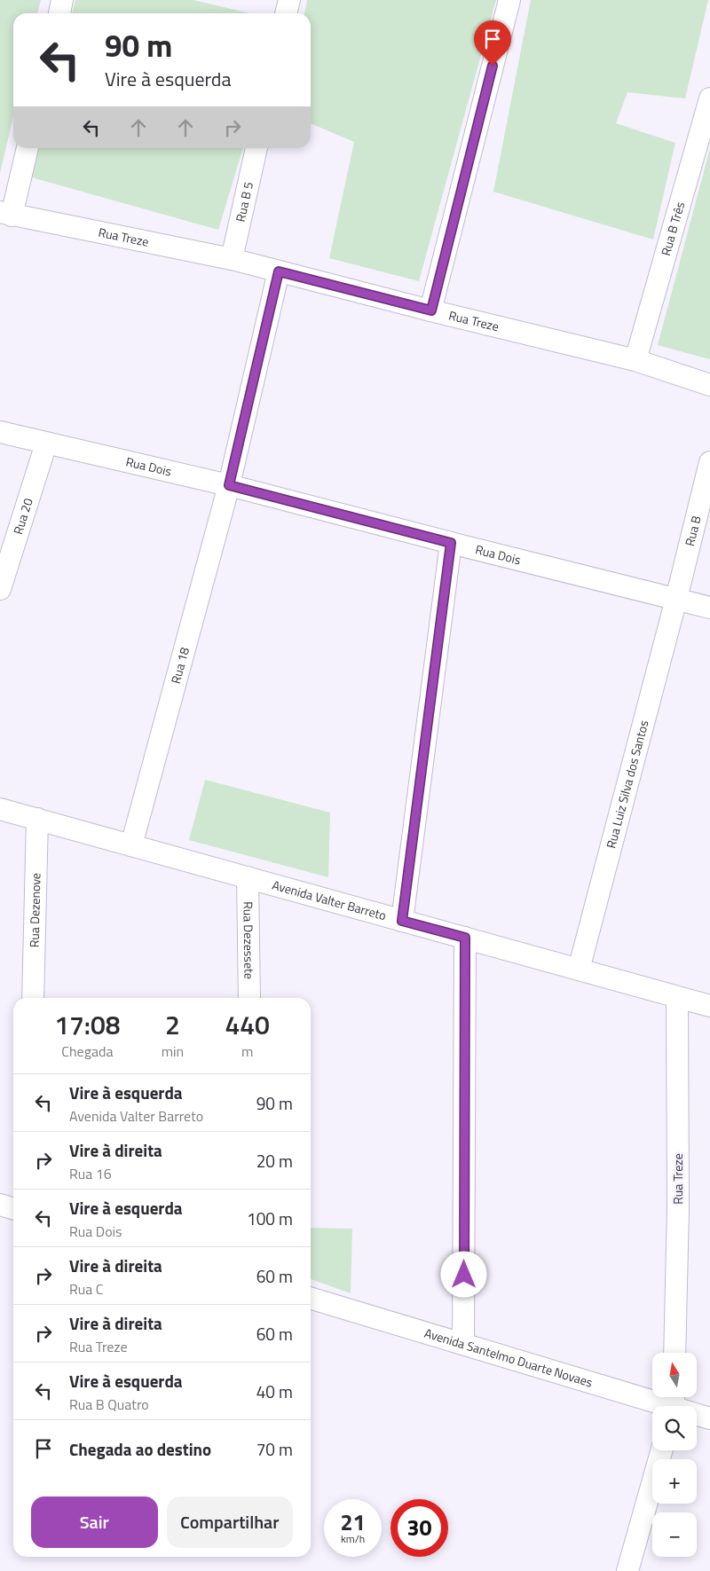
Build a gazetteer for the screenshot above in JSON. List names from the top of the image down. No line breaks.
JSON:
{"streets":{"street":["Rua B 5","Rua B Três","Rua Treze","Rua Dois","Rua 20","Rua B","Rua 18","Rua Luiz Silva dos Santos","Avenida Valter Barreto","Rua Dezenove","Rua Dezessete","Avenida Santelmo Duarte Novaes"]},"crossings":[["Rua B 5","Rua Treze"],["Rua B Três","Rua Treze"],["Rua Treze","Rua 18"],["Rua Treze","Avenida Valter Barreto"],["Rua Dois","Rua 20"],["Rua Dois","Rua B"],["Rua Dois","Rua 18"],["Rua Dois","Rua Luiz Silva dos Santos"],["Rua B","Rua Luiz Silva dos Santos"],["Rua 18","Avenida Valter Barreto"],["Rua Luiz Silva dos Santos","Avenida Valter Barreto"],["Avenida Valter Barreto","Rua Dezenove"],["Avenida Valter Barreto","Rua Dezessete"]],"north":"top","page":{"turn":["90 m","Vire à esquerda"],"eta":["17:08","Chegada","2","min","440","m"],"list":[{"name":"Vire à esquerda","note":"Avenida Valter Barreto","value":"90 m"},{"name":"Vire à direita","note":"Rua 16","value":"20 m"},{"name":"Vire à esquerda","note":"Rua Dois","value":"100 m"},{"name":"Vire à direita","note":"Rua C","value":"60 m"},{"name":"Vire à direita","note":"Rua Treze","value":"60 m"},{"name":"Vire à esquerda","note":"Rua B Quatro","value":"40 m"},{"name":"Chegada ao destino","value":"70 m"}],"map_buttons":["+","−"],"buttons":["Sair","Compartilhar"],"speed":"21 km/h","limit":"30"}}
